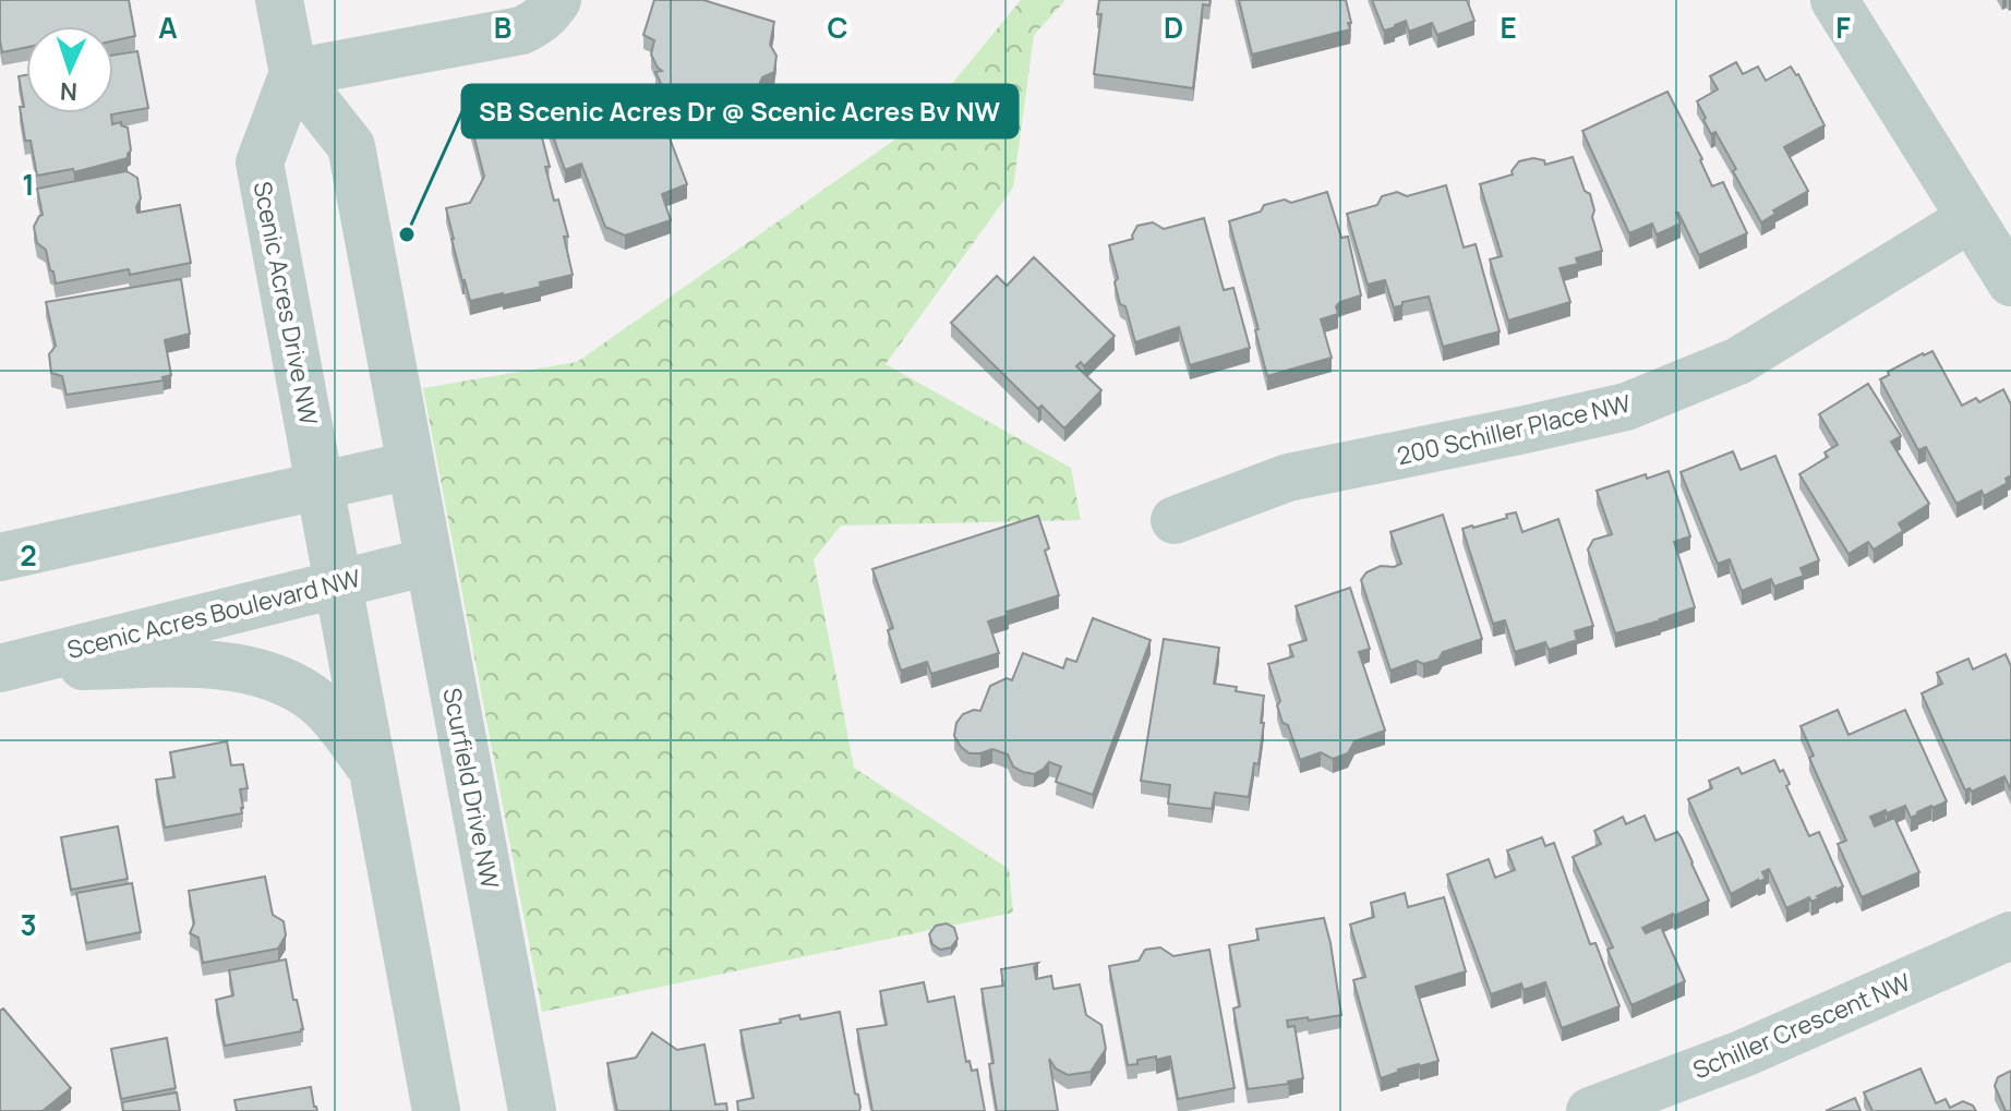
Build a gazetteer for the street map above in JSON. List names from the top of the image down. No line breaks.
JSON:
{"streets":{"street":["Scenic Acres Drive NW","200 Schiller Place NW","Scenic Acres Boulevard NW","Scurfield Drive NW","Schiller Crescent NW"]},"crossings":[["Scenic Acres Boulevard NW","Scurfield Drive NW"]],"places":["SB Scenic Acres Dr @ Scenic Acres Bv NW"],"north":"bottom","grid":{"columns":["A","B","C","D","E","F"],"rows":["1","2","3"]}}
